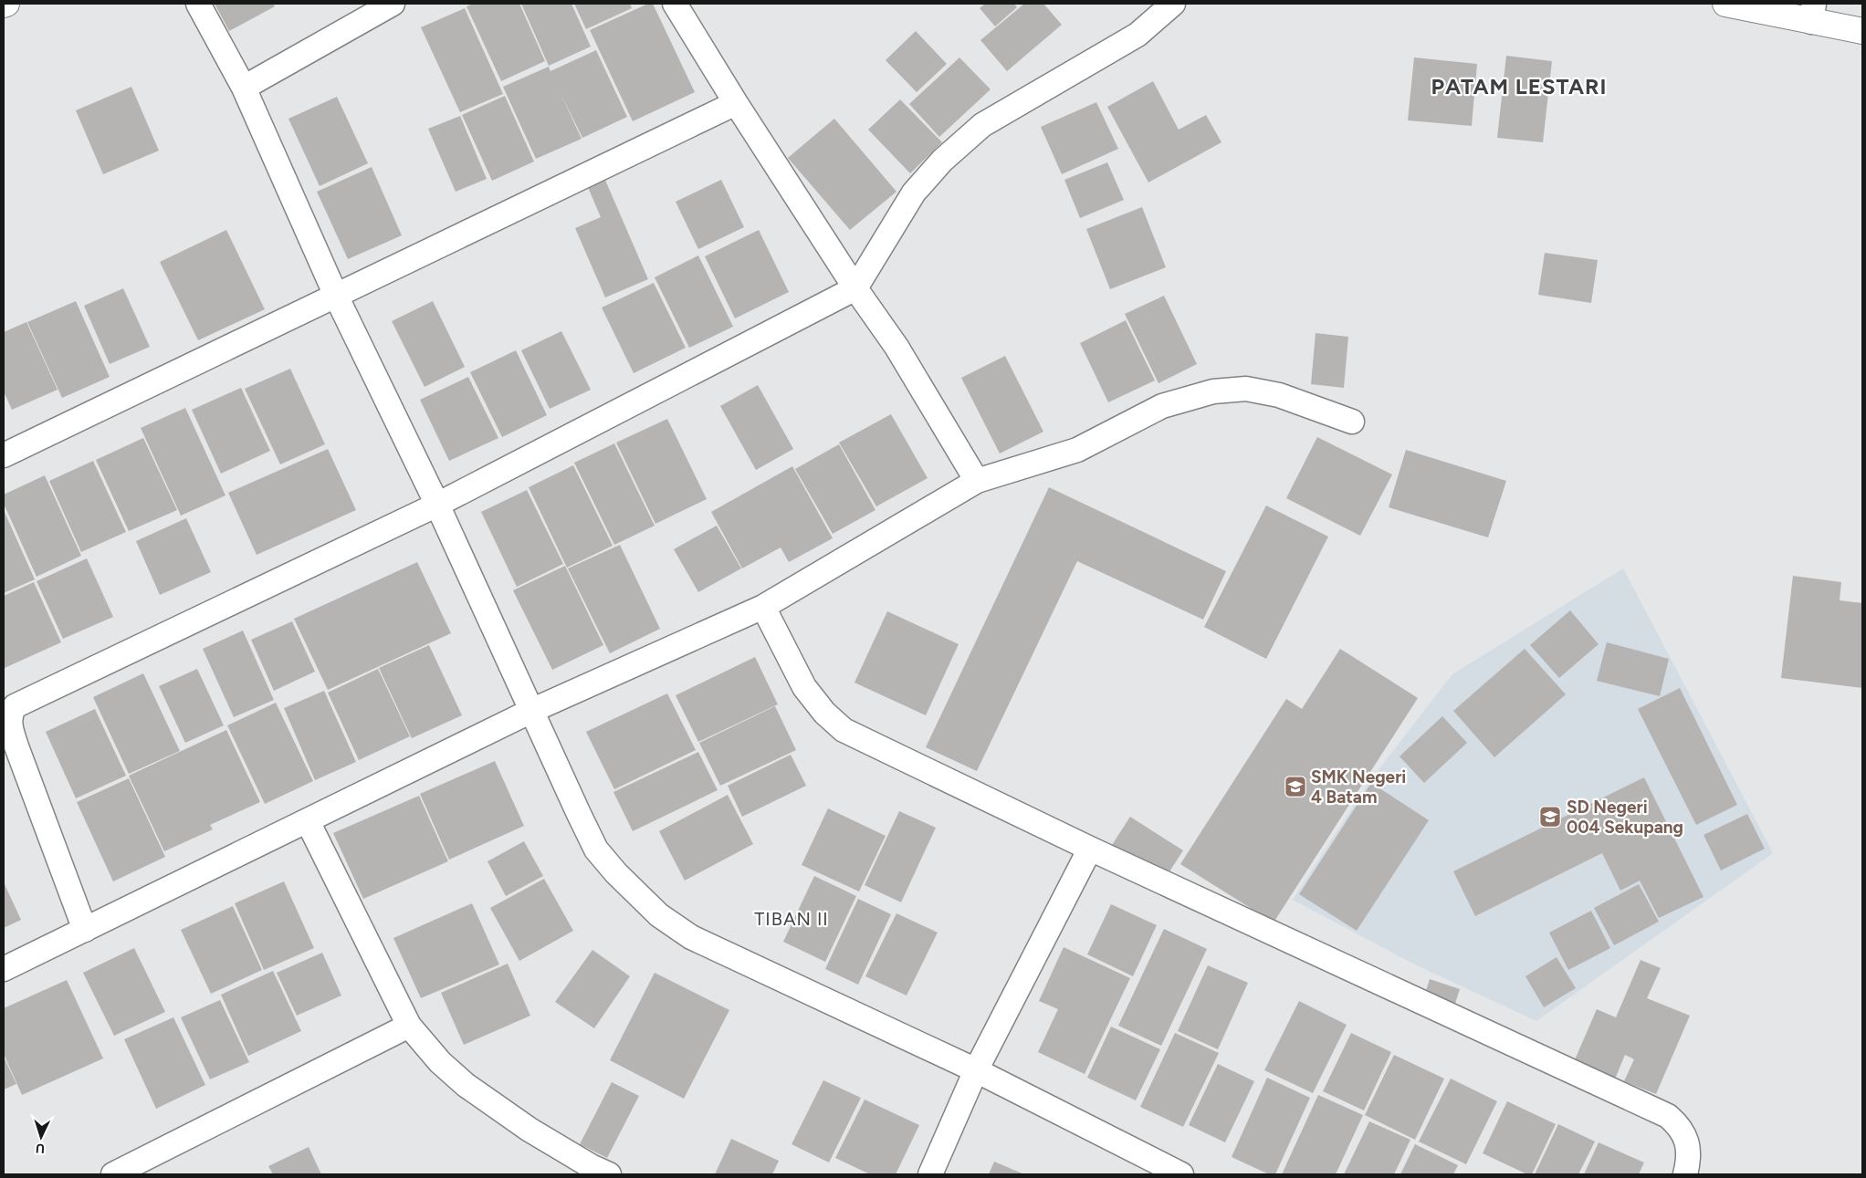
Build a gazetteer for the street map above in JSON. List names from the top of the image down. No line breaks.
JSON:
{"districts":["PATAM LESTARI","TIBAN II"],"places":{"school or university":["SMK Negeri 4 Batam","SD Negeri 004 Sekupang"]},"north":"bottom"}
